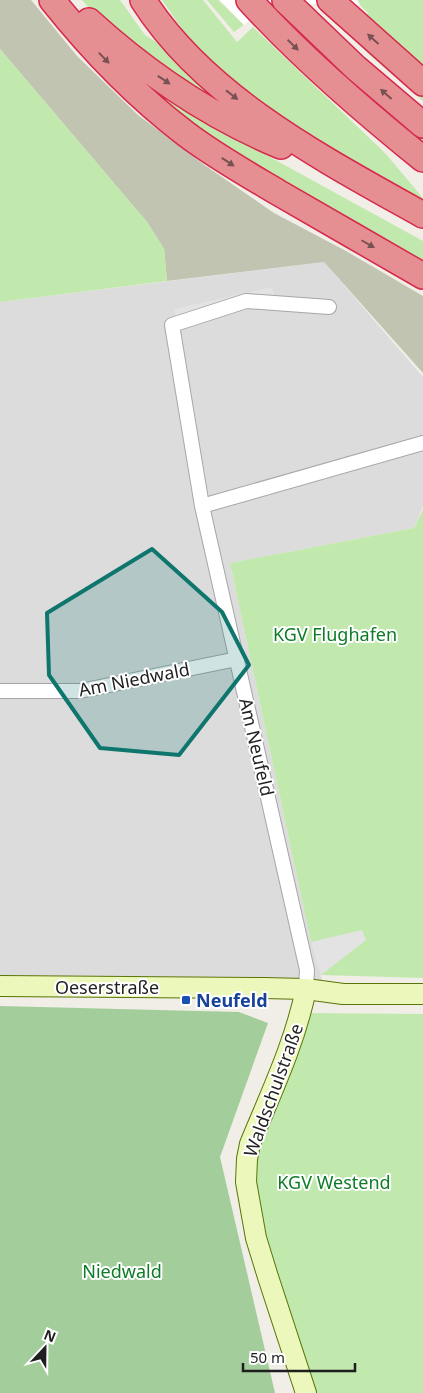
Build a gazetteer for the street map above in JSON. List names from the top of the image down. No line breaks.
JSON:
{"streets":{"street":["Am Niedwald","Am Neufeld","Oeserstraße","Waldschulstraße"]},"crossings":[["Am Niedwald","Am Neufeld"],["Am Neufeld","Oeserstraße"],["Am Neufeld","Waldschulstraße"],["Oeserstraße","Waldschulstraße"]],"parks":["KGV Flughafen","KGV Westend","Niedwald"],"places":{"transit":["Neufeld"]},"scale_bar":"50 m","north":"top"}
